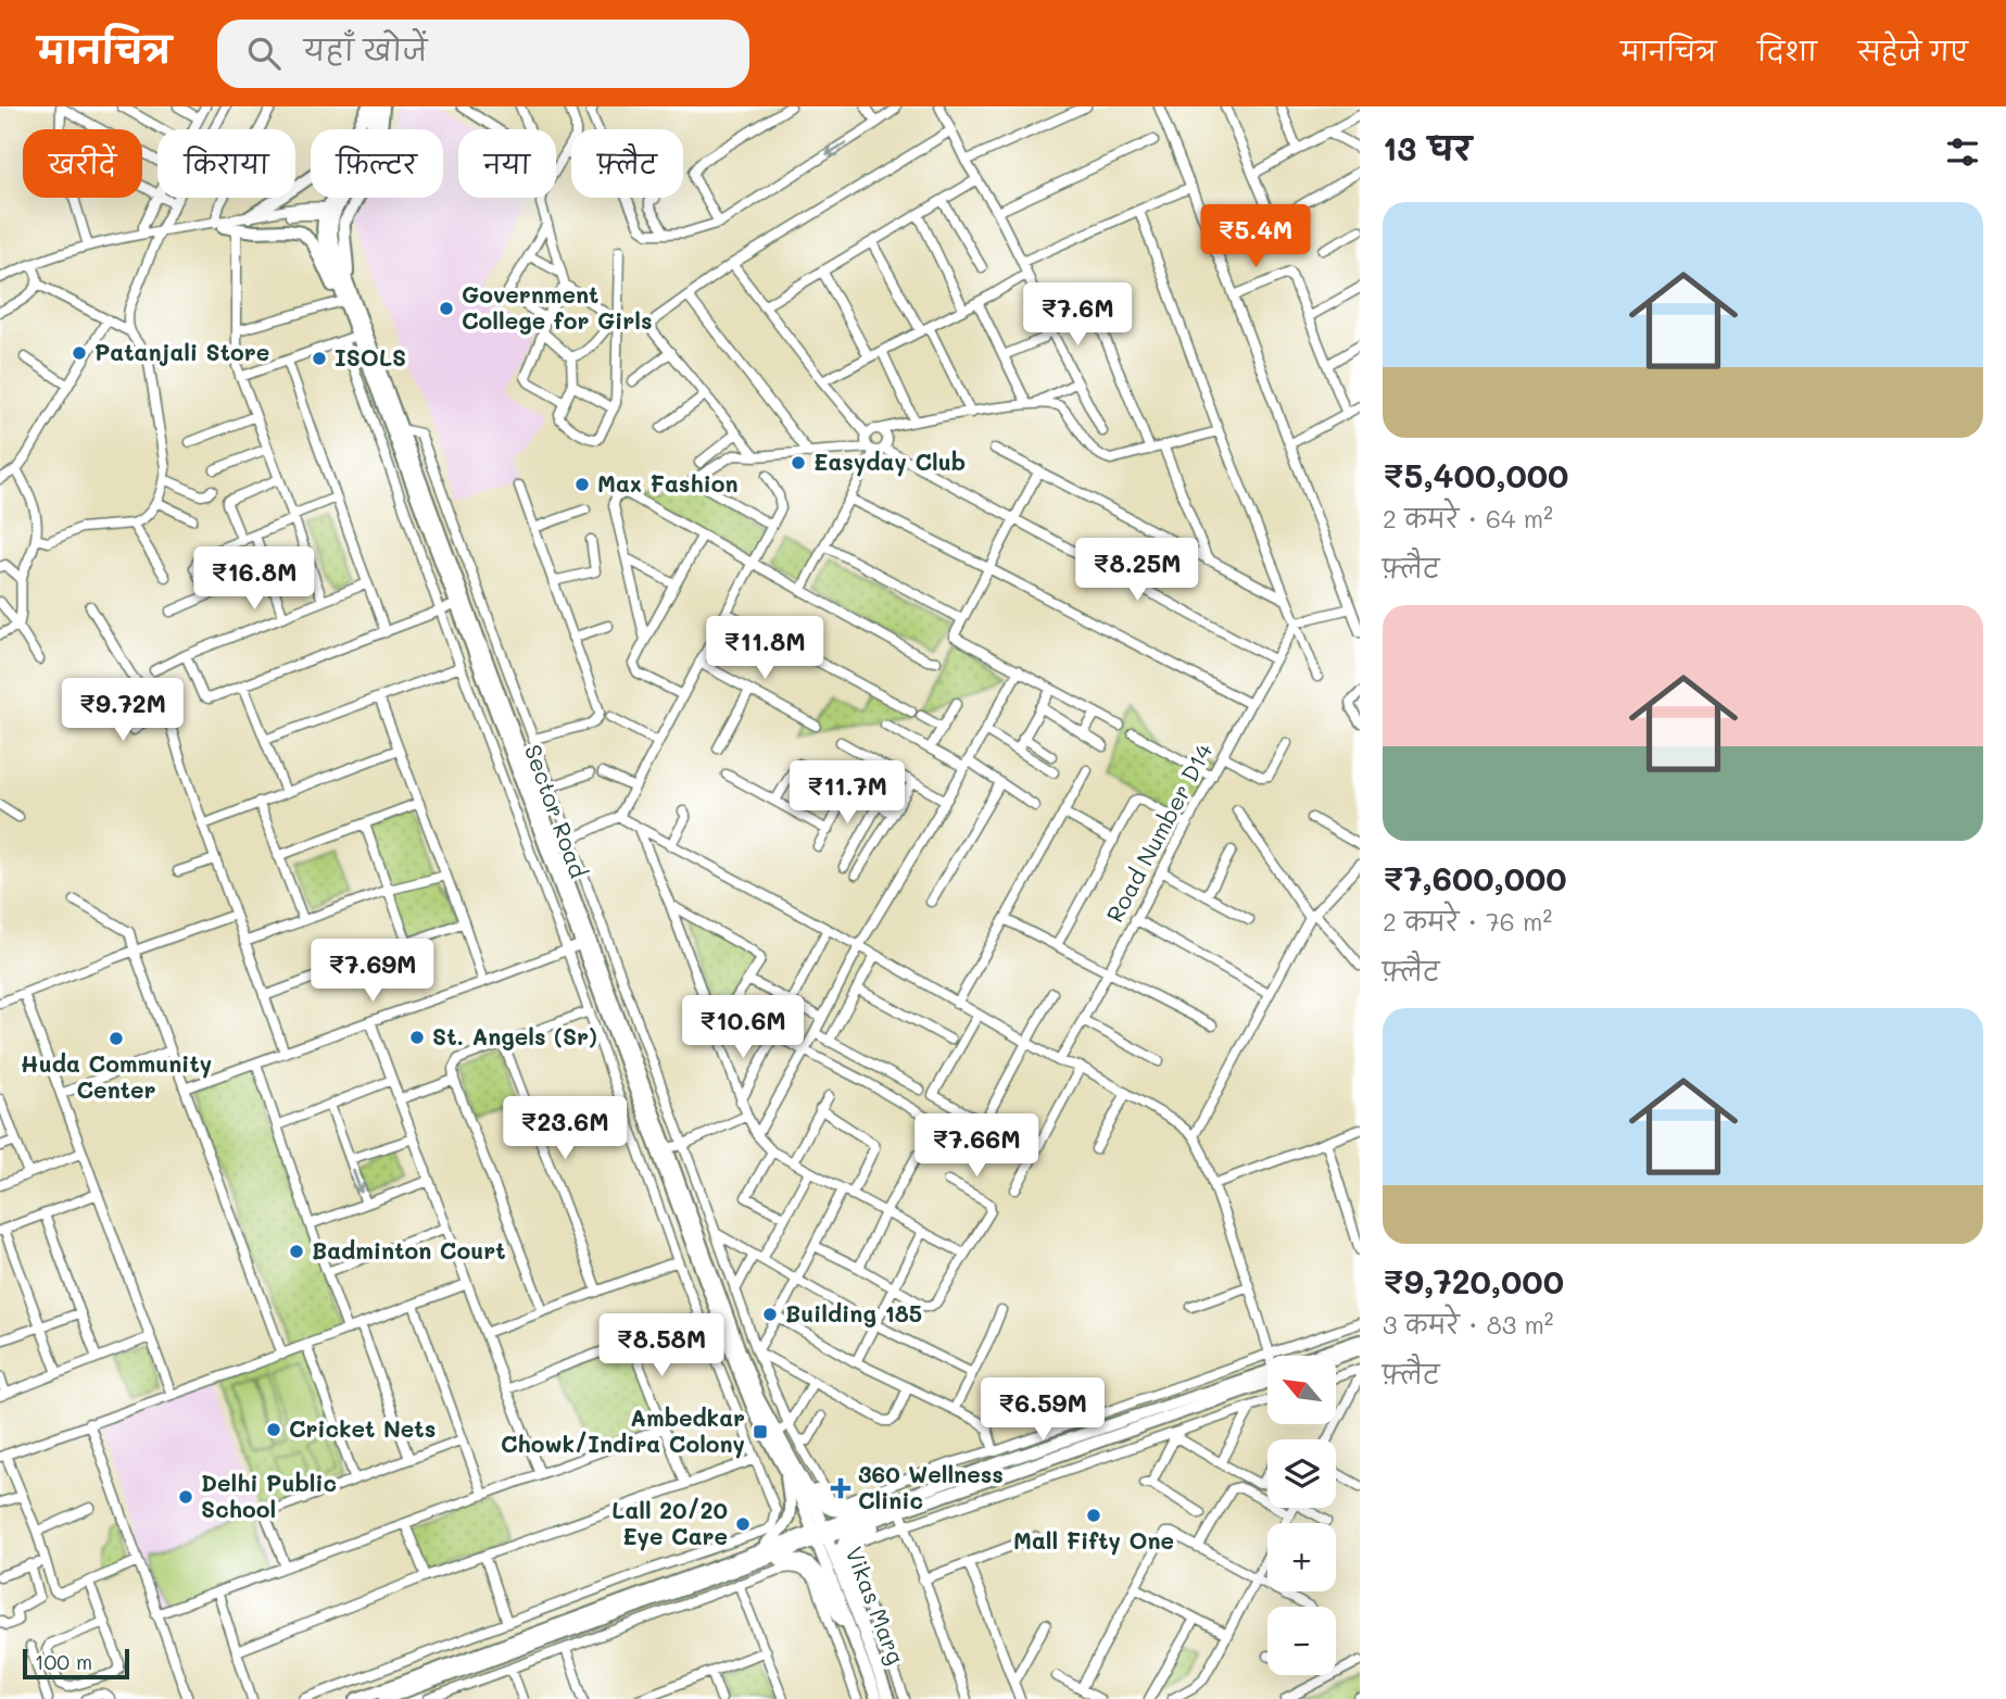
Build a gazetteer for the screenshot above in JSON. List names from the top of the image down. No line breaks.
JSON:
{"streets":{"main road":["Sector Road","Vikas Marg"],"street":["Road Number D14"]},"crossings":[["Sector Road","Vikas Marg"]],"places":{"other":["Government College for Girls","Patanjali Store","ISOLS","Easyday Club","Max Fashion","St. Angels (Sr)","Huda Community Center","Badminton Court","Building 185","Cricket Nets","Delhi Public School","Mall Fifty One","Lall 20/20 Eye Care"],"transit":["Ambedkar Chowk/Indira Colony"],"health":["360 Wellness Clinic"]},"scale_bar":"100 m","north":"top left","page":{"header":"मानचित्र","search":"यहाँ खोजें","nav":["मानचित्र","दिशा","सहेजे गए"],"heading":"13 घर","chip":["खरीदें","किराया","फ़िल्टर","नया","फ़्लैट"],"list":[{"name":"₹5,400,000","note":"2 कमरे · 64 m² · फ़्लैट"},{"name":"₹7,600,000","note":"2 कमरे · 76 m² · फ़्लैट"},{"name":"₹9,720,000","note":"3 कमरे · 83 m² · फ़्लैट"}],"price":["₹5.4M","₹7.6M","₹8.25M","₹16.8M","₹11.8M","₹9.72M","₹11.7M","₹7.69M","₹10.6M","₹23.6M","₹7.66M","₹8.58M","₹6.59M"],"map_buttons":["+","−"],"scale":"100 m"}}
